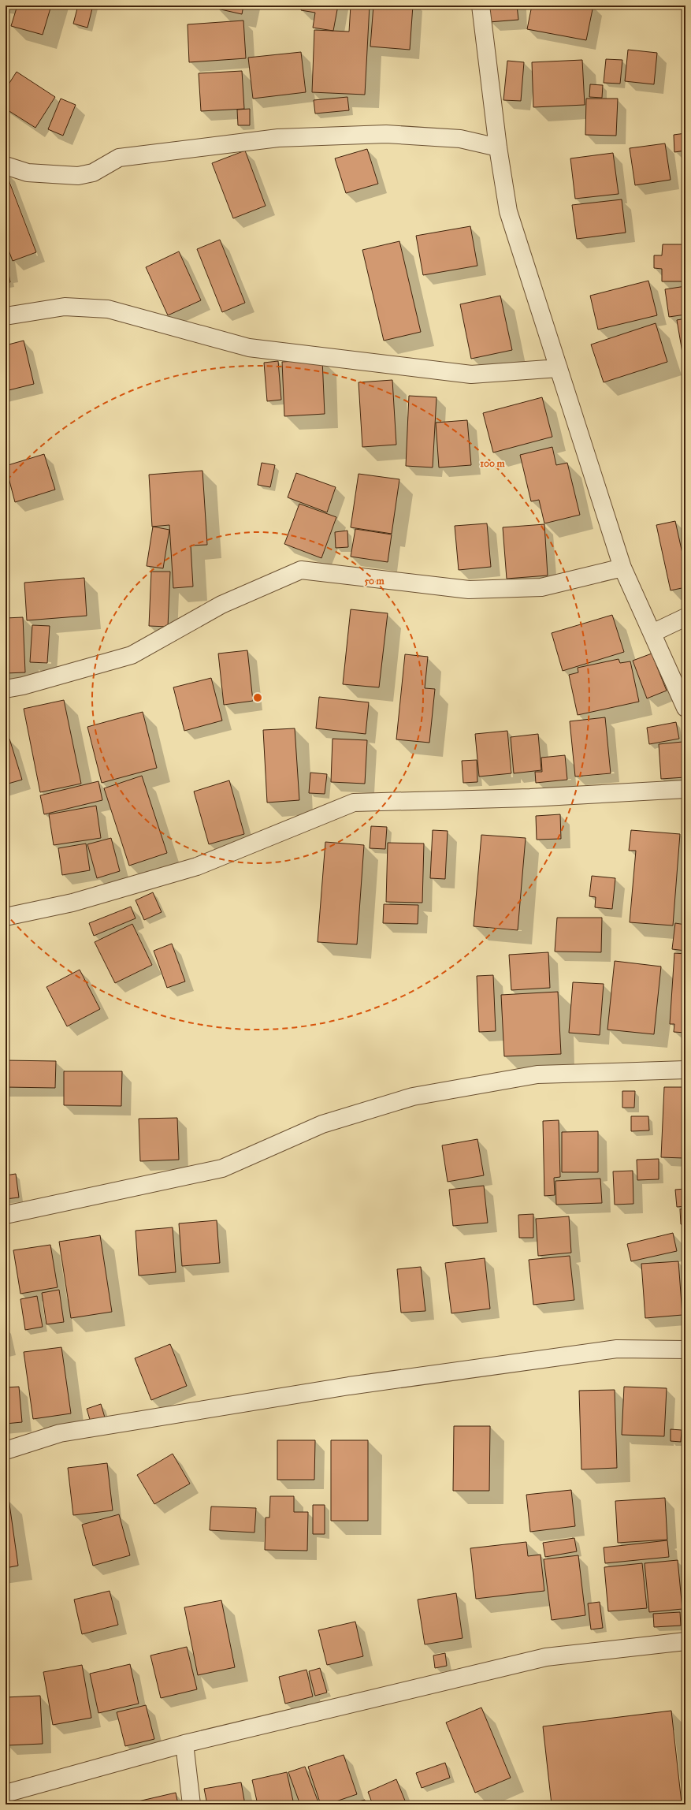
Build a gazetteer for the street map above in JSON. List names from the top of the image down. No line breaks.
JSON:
{"rings":["100 m","50 m"]}
